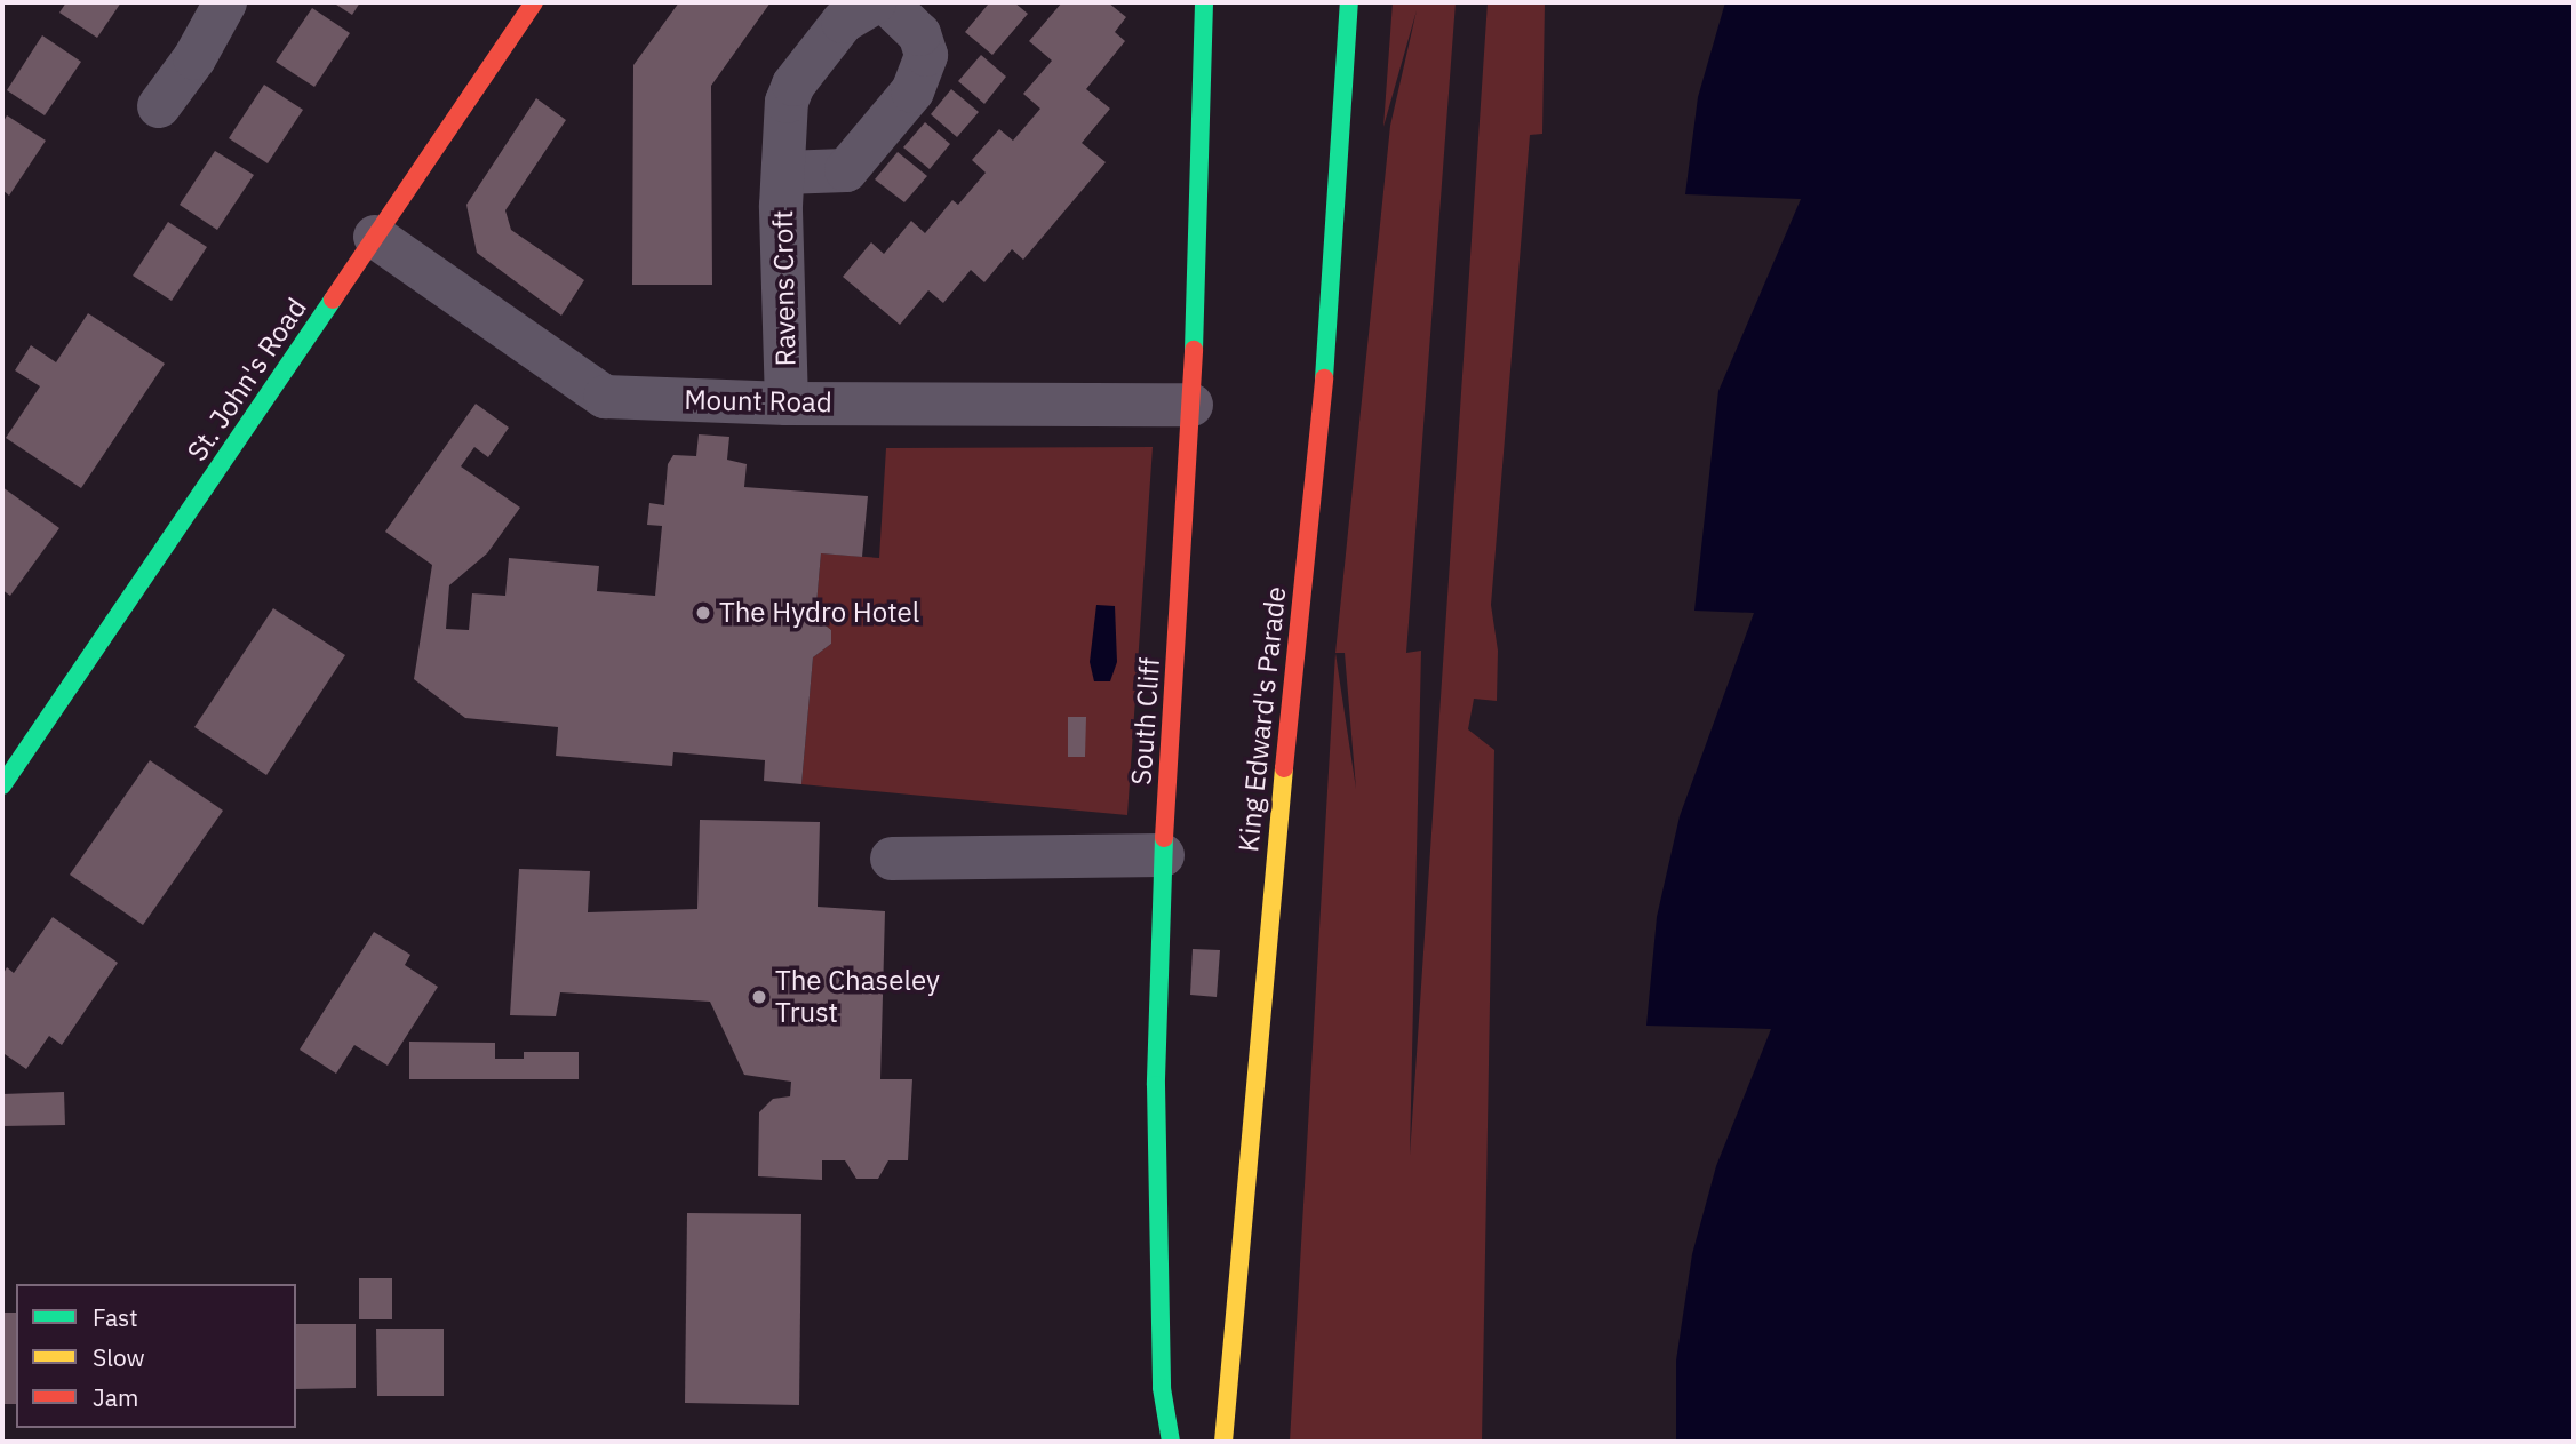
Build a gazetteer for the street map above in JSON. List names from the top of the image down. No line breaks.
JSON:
{"streets":{"street":["Ravens Croft","St. John's Road","Mount Road","King Edward's Parade","South Cliff"]},"crossings":[["Ravens Croft","Mount Road"],["St. John's Road","Mount Road"],["Mount Road","South Cliff"]],"places":["The Hydro Hotel","The Chaseley Trust"],"legend":["Fast","Slow","Jam"]}
